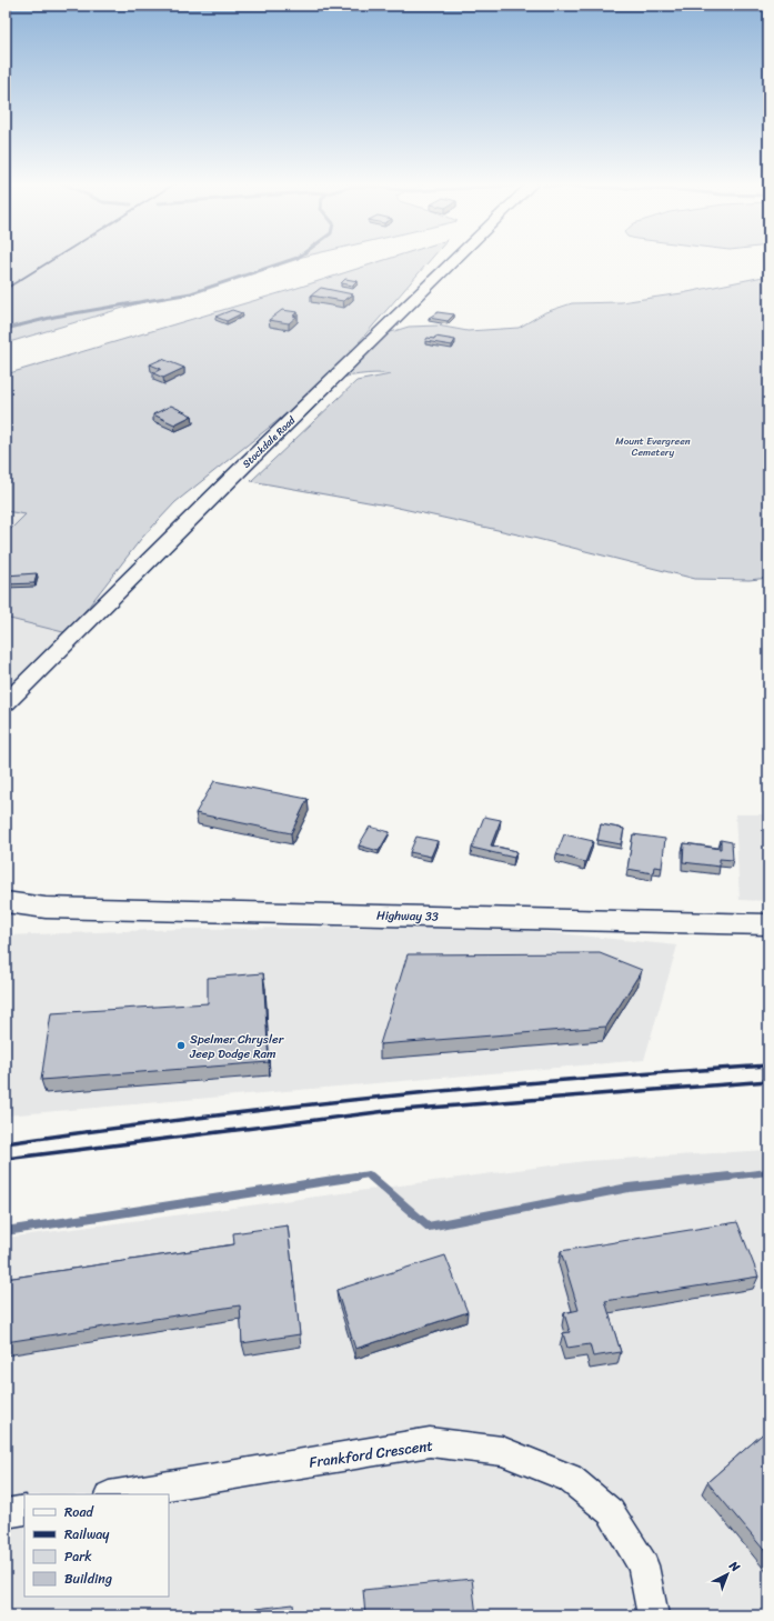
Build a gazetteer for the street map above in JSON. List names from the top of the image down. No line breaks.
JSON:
{"streets":{"street":["Stockdale Road","Highway 33","Frankford Crescent"]},"parks":["Mount Evergreen Cemetery"],"places":["Spelmer Chrysler Jeep Dodge Ram"],"legend":["Road","Railway","Park","Building"],"north":"top right"}
